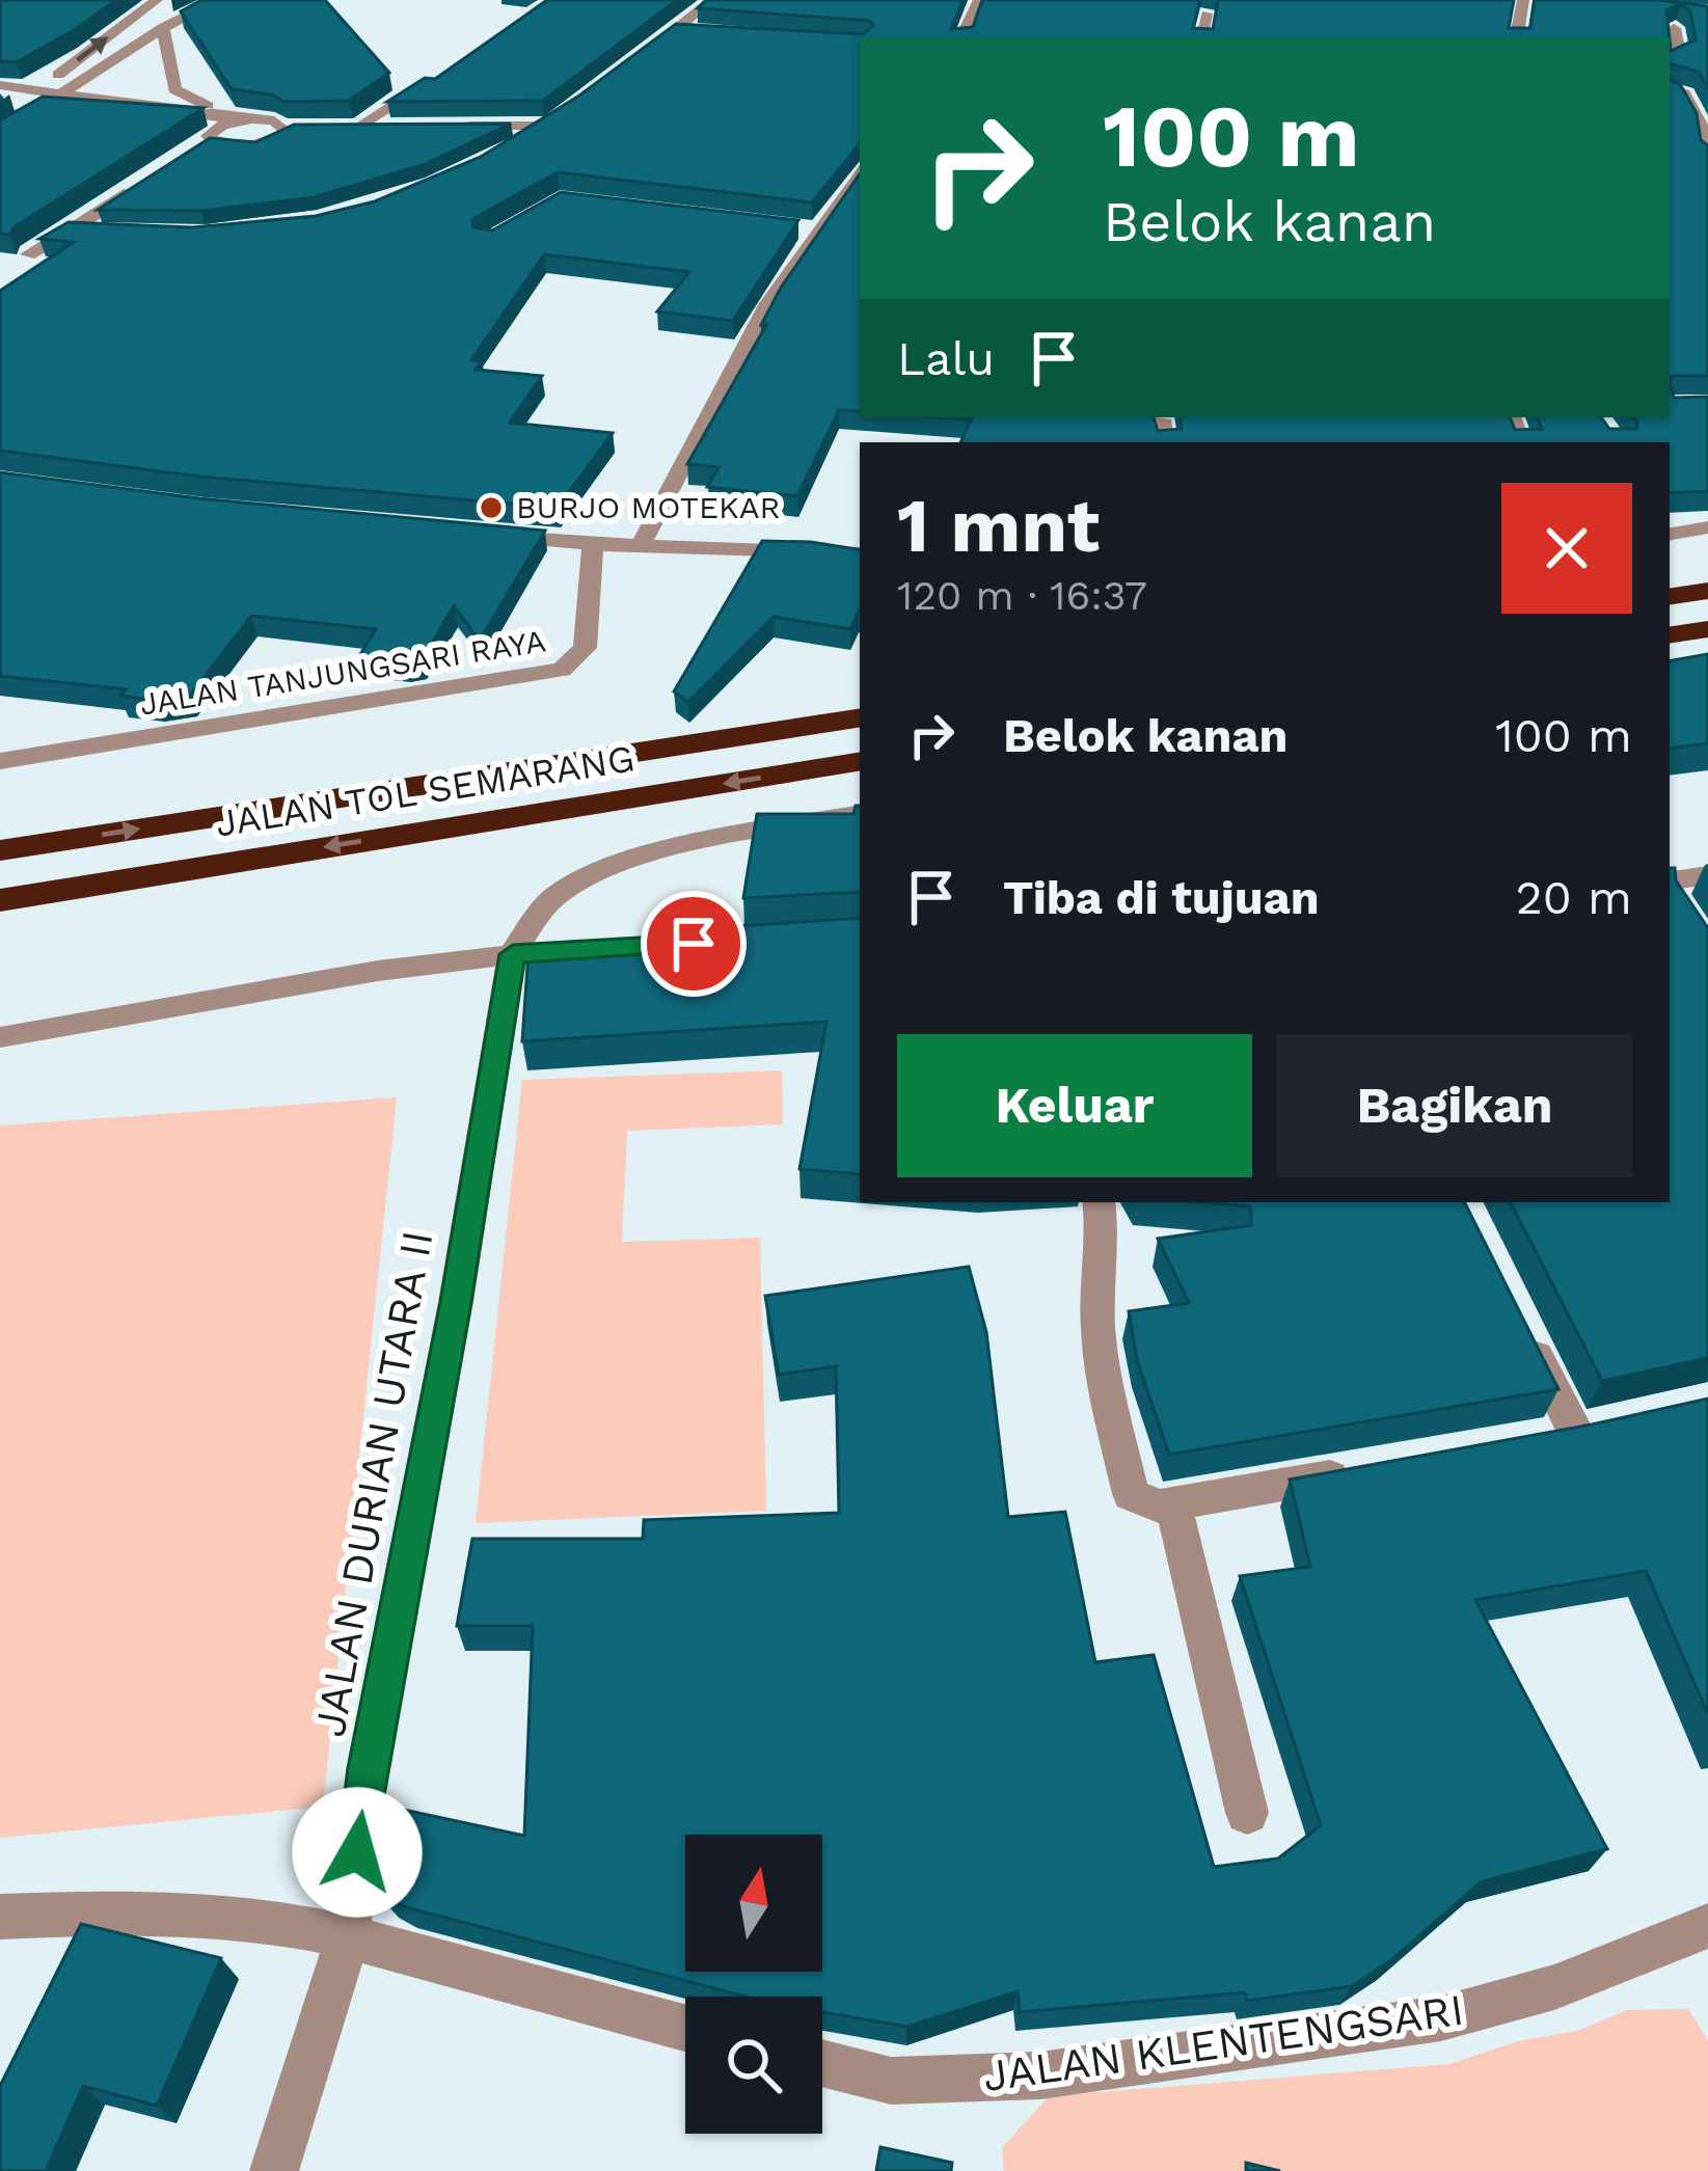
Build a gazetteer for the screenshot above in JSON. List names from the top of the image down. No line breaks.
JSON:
{"streets":{"highway":["JALAN TOL SEMARANG"],"street":["JALAN TANJUNGSARI RAYA","JALAN DURIAN UTARA II","JALAN KLENTENGSARI"]},"places":["BURJO MOTEKAR"],"north":"top","page":{"turn":["100 m","Belok kanan"],"then":"Lalu","heading":["1 mnt","120 m · 16:37"],"list":[{"name":"Belok kanan","value":"100 m"},{"name":"Tiba di tujuan","value":"20 m"}],"buttons":["Keluar","Bagikan"]}}
